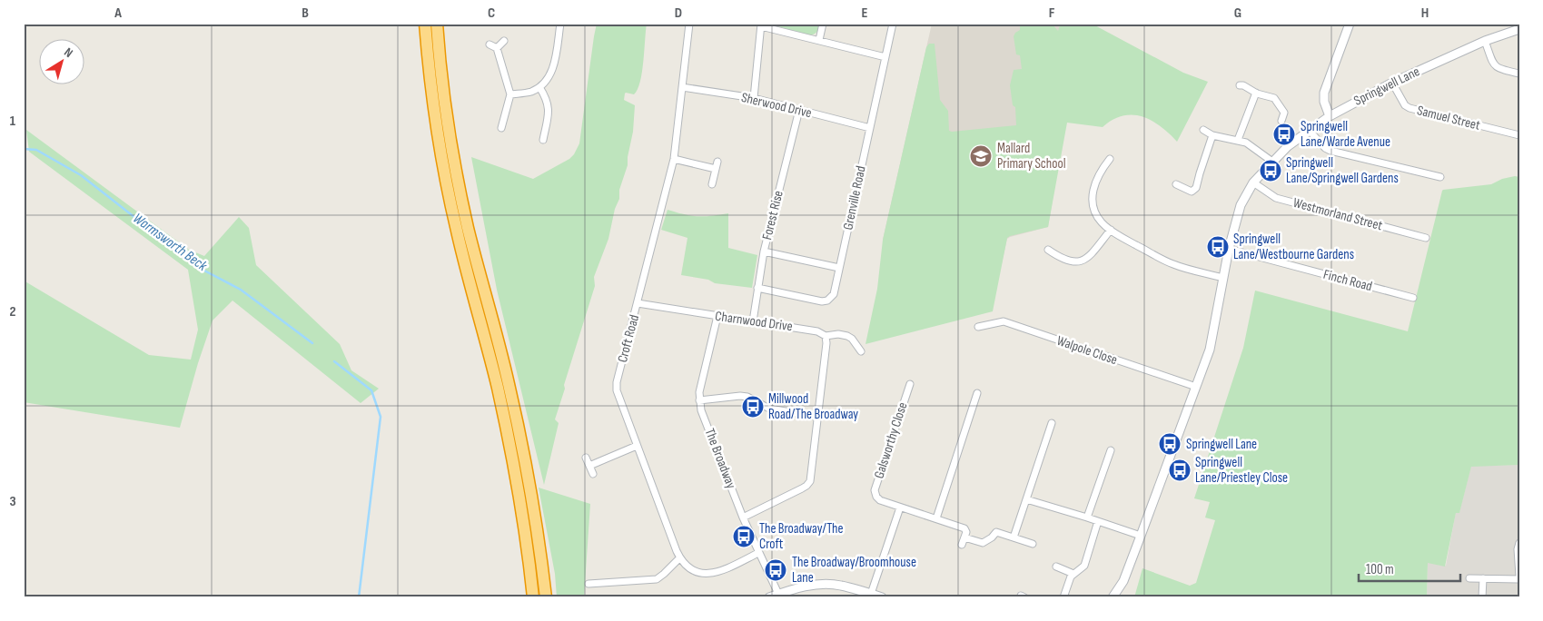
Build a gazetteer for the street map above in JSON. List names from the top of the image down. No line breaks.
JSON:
{"streets":{"street":["Springwell Lane","Sherwood Drive","Samuel Street","Grenville Road","Westmorland Street","Forest Rise","Finch Road","Charnwood Drive","Croft Road","Walpole Close","Galsworthy Close","The Broadway"]},"crossings":[["Springwell Lane","Samuel Street"],["Springwell Lane","Westmorland Street"],["Springwell Lane","Finch Road"],["Springwell Lane","Walpole Close"],["Sherwood Drive","Grenville Road"],["Sherwood Drive","Forest Rise"],["Sherwood Drive","Croft Road"],["Grenville Road","Forest Rise"],["Forest Rise","Charnwood Drive"],["Charnwood Drive","Croft Road"],["Charnwood Drive","The Broadway"]],"water":["Warmsworth Beck"],"places":{"bus stop":["Springwell Lane/Warde Avenue","Springwell Lane/Springwell Gardens","Springwell Lane/Westbourne Gardens","Millwood Road/The Broadway","Springwell Lane","Springwell Lane/Priestley Close","The Broadway/The Croft","The Broadway/Broomhouse Lane"],"school or university":["Mallard Primary School"]},"scale_bar":"100 m","north":"top right","grid":{"columns":["A","B","C","D","E","F","G","H"],"rows":["1","2","3"]}}
